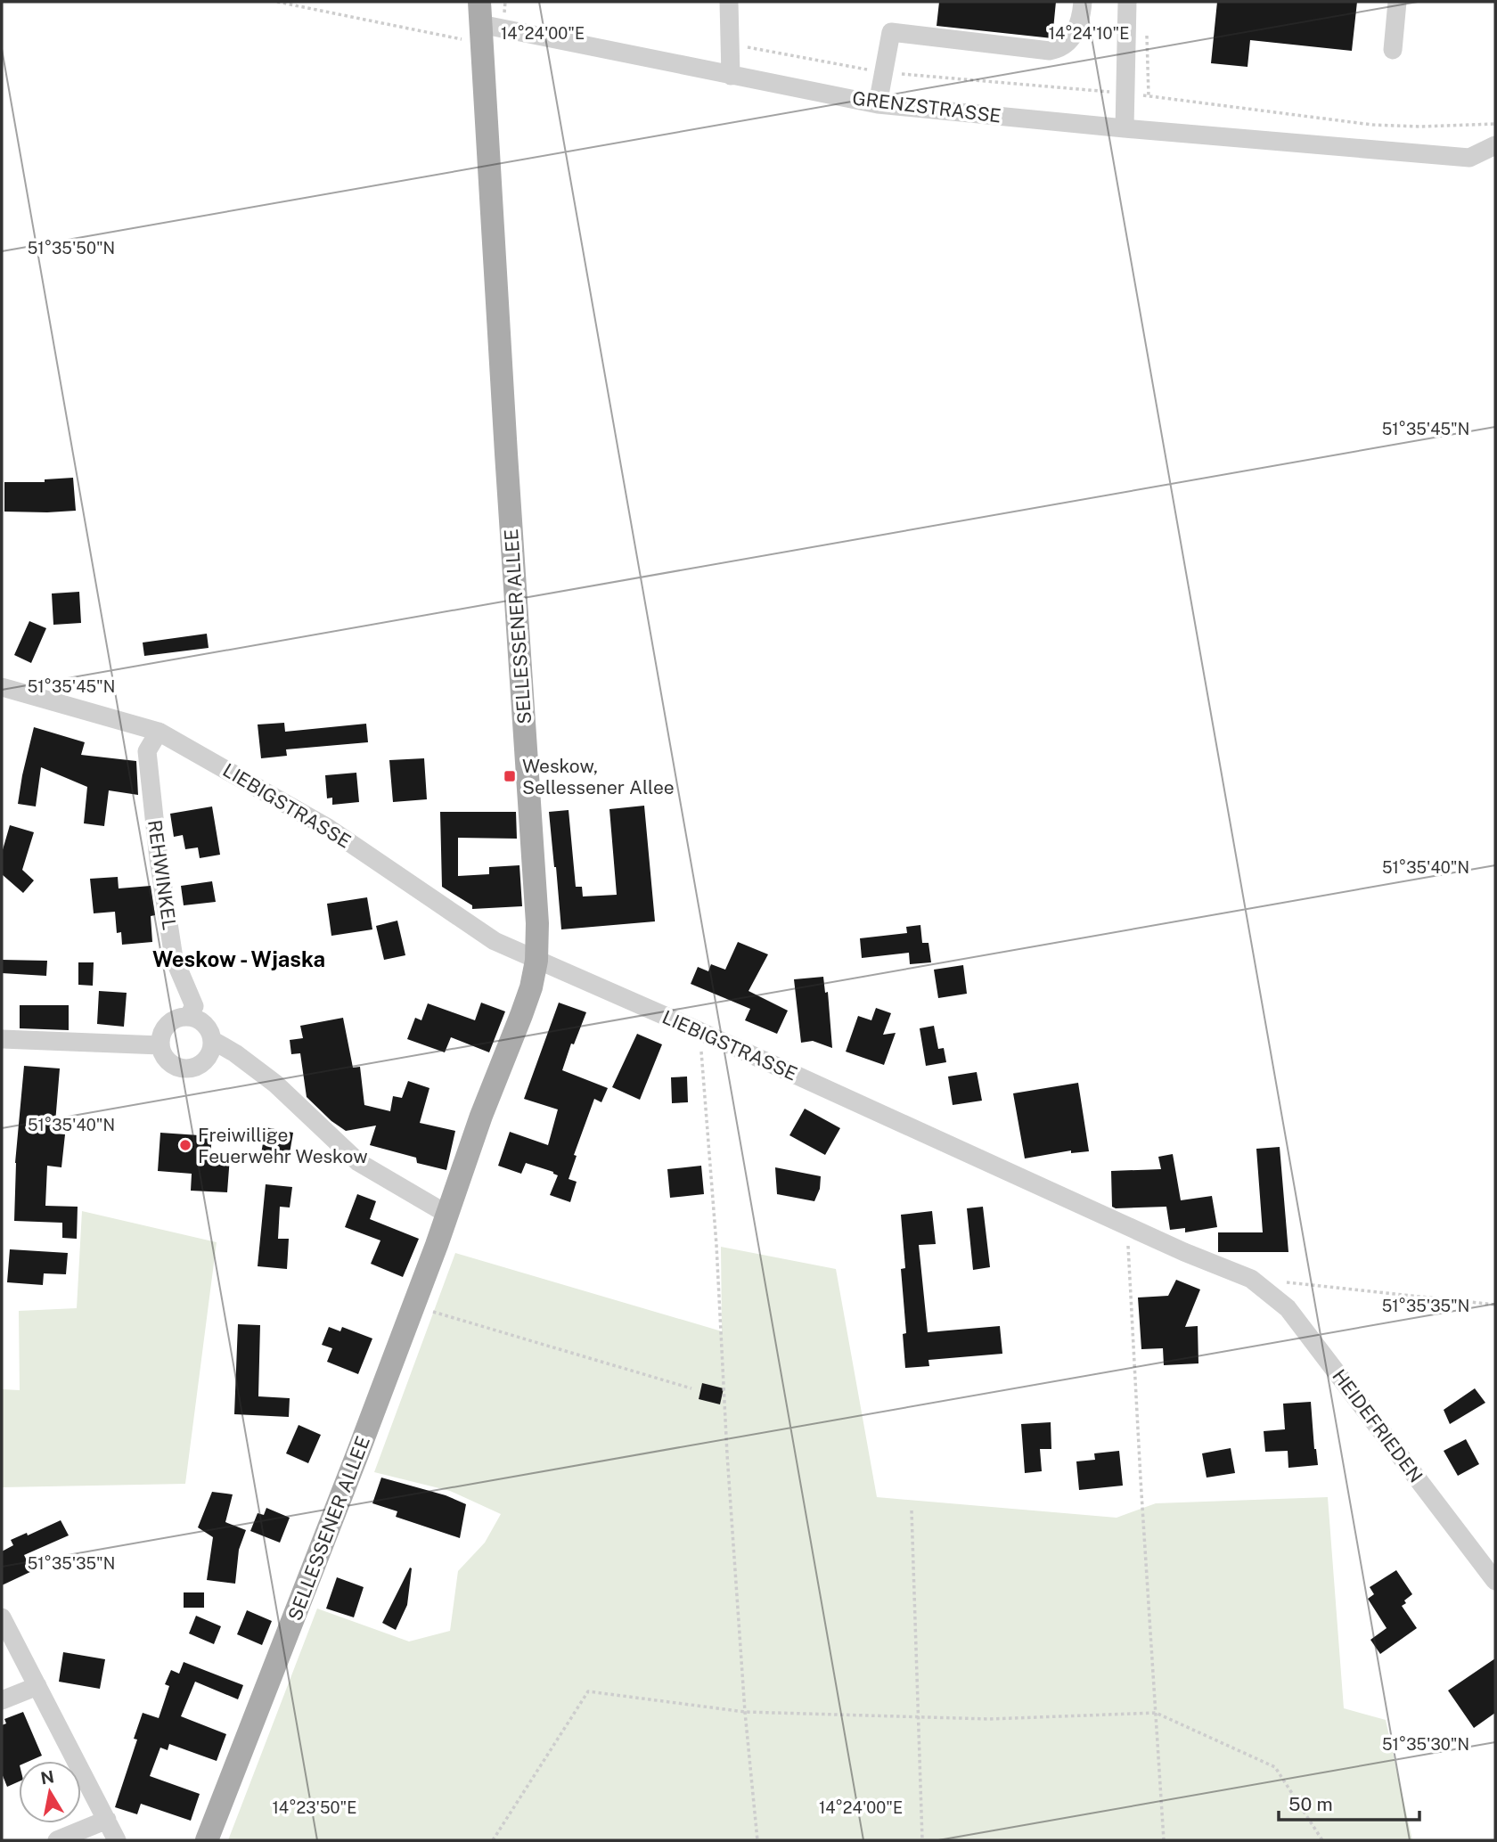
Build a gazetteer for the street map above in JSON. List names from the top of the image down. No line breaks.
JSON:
{"streets":{"main road":["SELLESSENER ALLEE"],"street":["GRENZSTRASSE","LIEBIGSTRASSE","REHWINKEL","HEIDEFRIEDEN"]},"crossings":[["GRENZSTRASSE","SELLESSENER ALLEE"],["SELLESSENER ALLEE","LIEBIGSTRASSE"],["LIEBIGSTRASSE","REHWINKEL"],["LIEBIGSTRASSE","HEIDEFRIEDEN"]],"districts":["Weskow - Wjaska"],"places":{"transit":["Weskow, Sellessener Allee"],"other":["Freiwillige Feuerwehr Weskow"]},"scale_bar":"50 m","north":"top","coordinates":["14°24'00\"E","14°24'10\"E","51°35'50\"N","51°35'45\"N","51°35'40\"N","51°35'35\"N","51°35'30\"N","14°23'50\"E"]}
